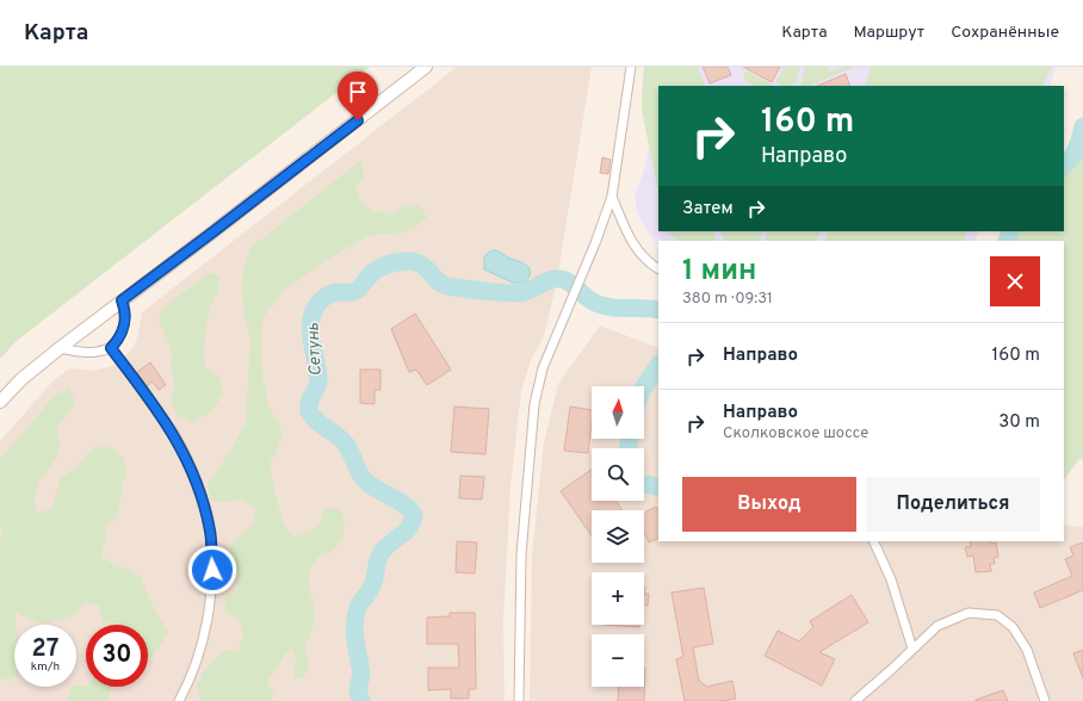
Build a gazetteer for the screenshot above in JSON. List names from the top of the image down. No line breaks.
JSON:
{"water":["Сетунь"],"north":"top","page":{"header":"Карта","nav":["Карта","Маршрут","Сохранённые"],"turn":["160 m","Направо"],"then":"Затем","heading":["1 мин","380 m · 09:31"],"list":[{"name":"Направо","value":"160 m"},{"name":"Направо","note":"Сколковское шоссе","value":"30 m"}],"map_buttons":["+","−"],"buttons":["Выход","Поделиться"],"speed":"27 km/h","limit":"30"}}
